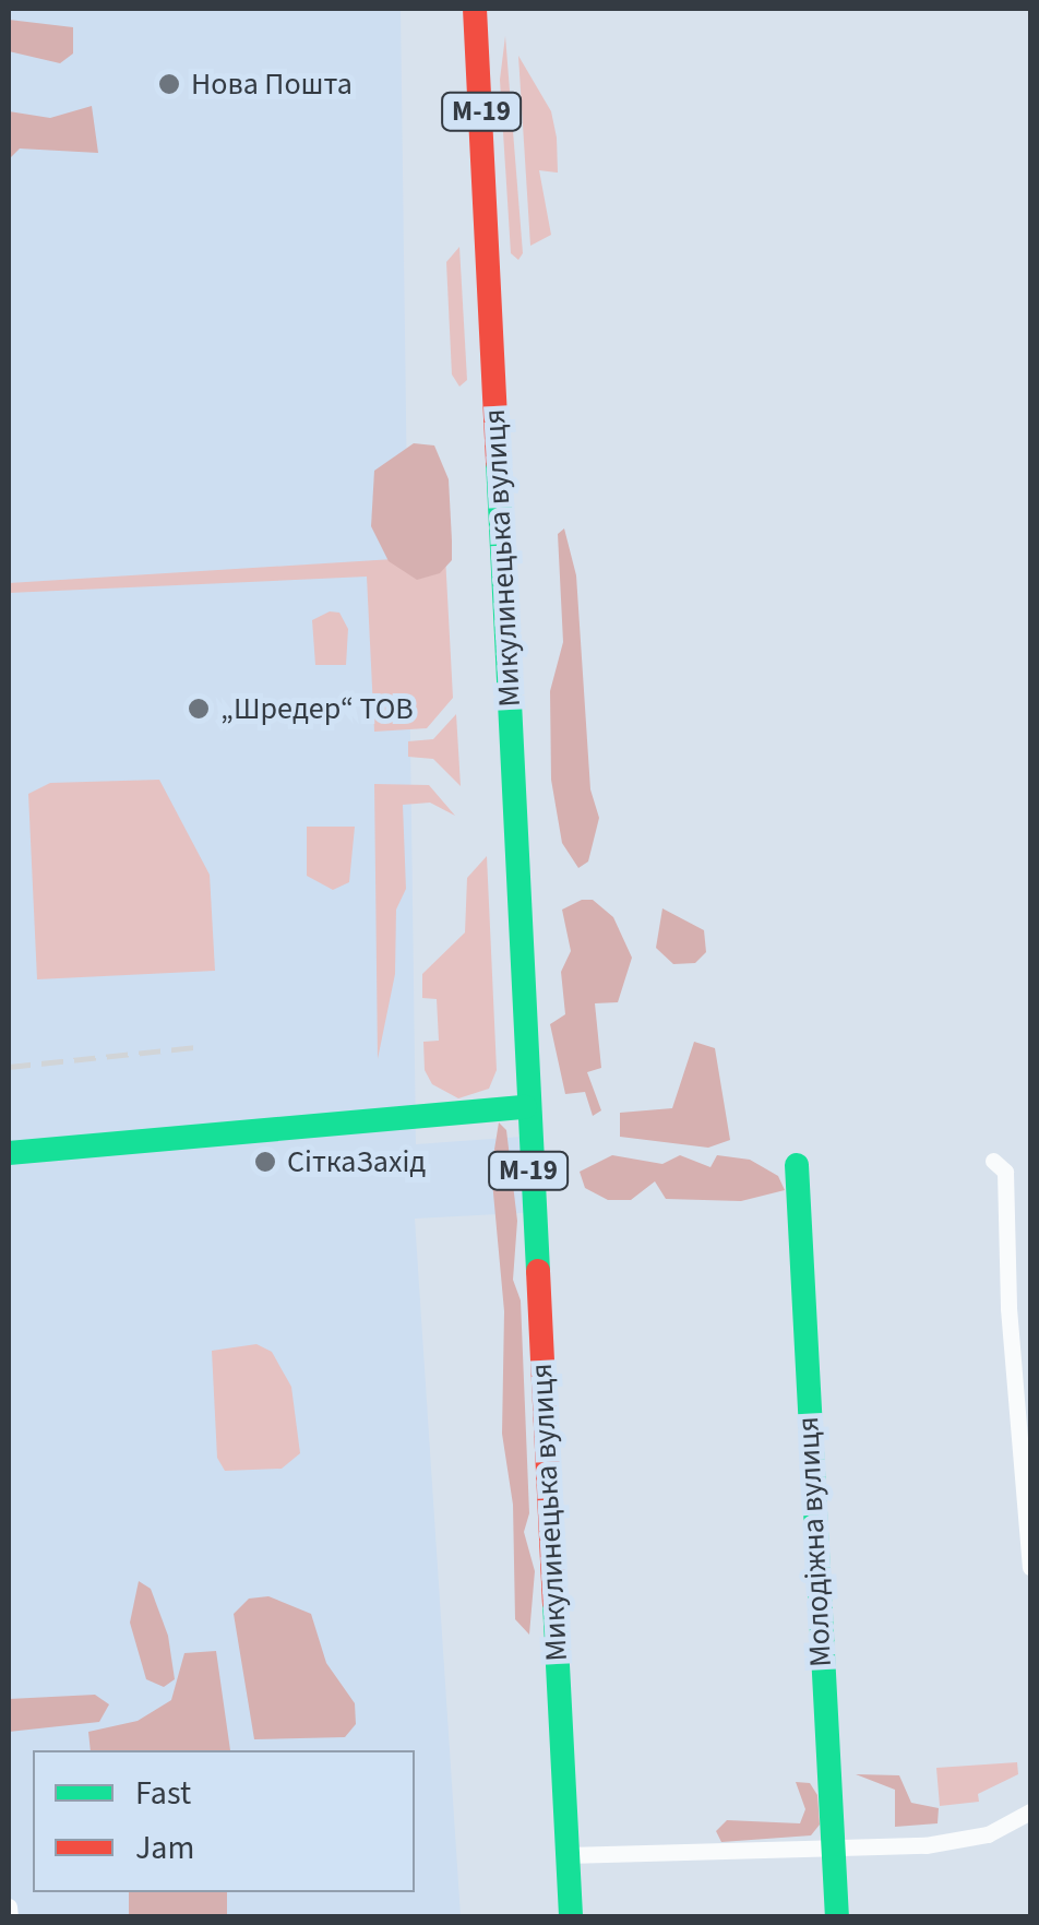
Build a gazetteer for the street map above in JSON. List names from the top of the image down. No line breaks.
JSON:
{"streets":{"main road":["М-19","Микулинецька вулиця","Молодіжна вулиця"]},"places":["Нова Пошта","„Шредер“ ТОВ","СіткаЗахід"],"legend":["Fast","Jam"]}
